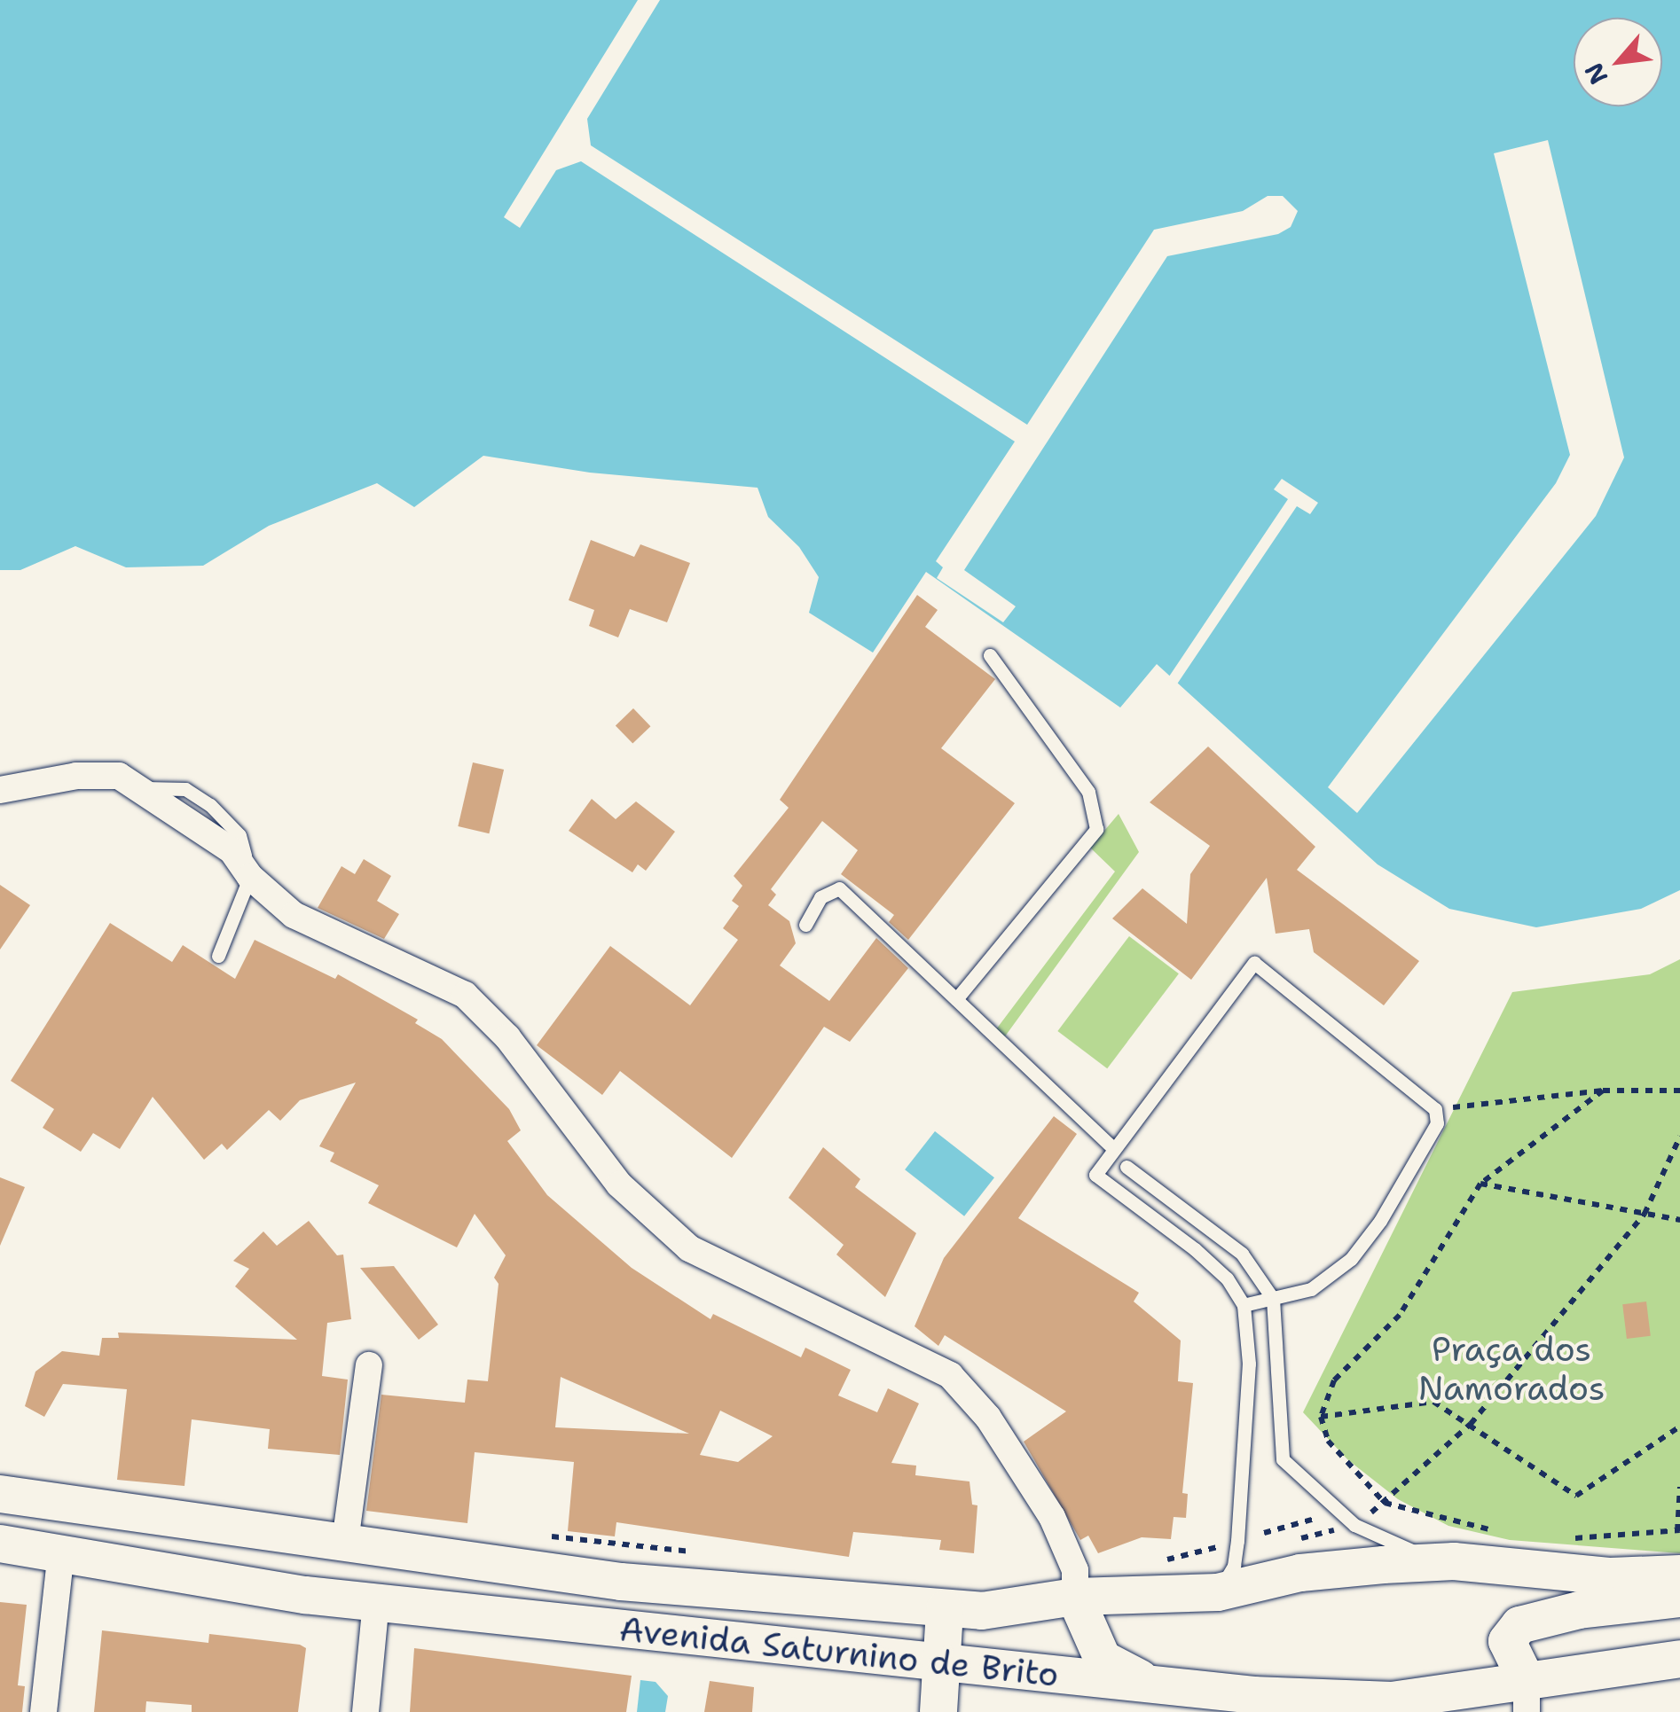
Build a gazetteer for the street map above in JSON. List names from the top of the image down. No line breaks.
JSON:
{"streets":{"main road":["Avenida Saturnino de Brito"]},"parks":["Praça dos Namorados"],"north":"bottom left"}
